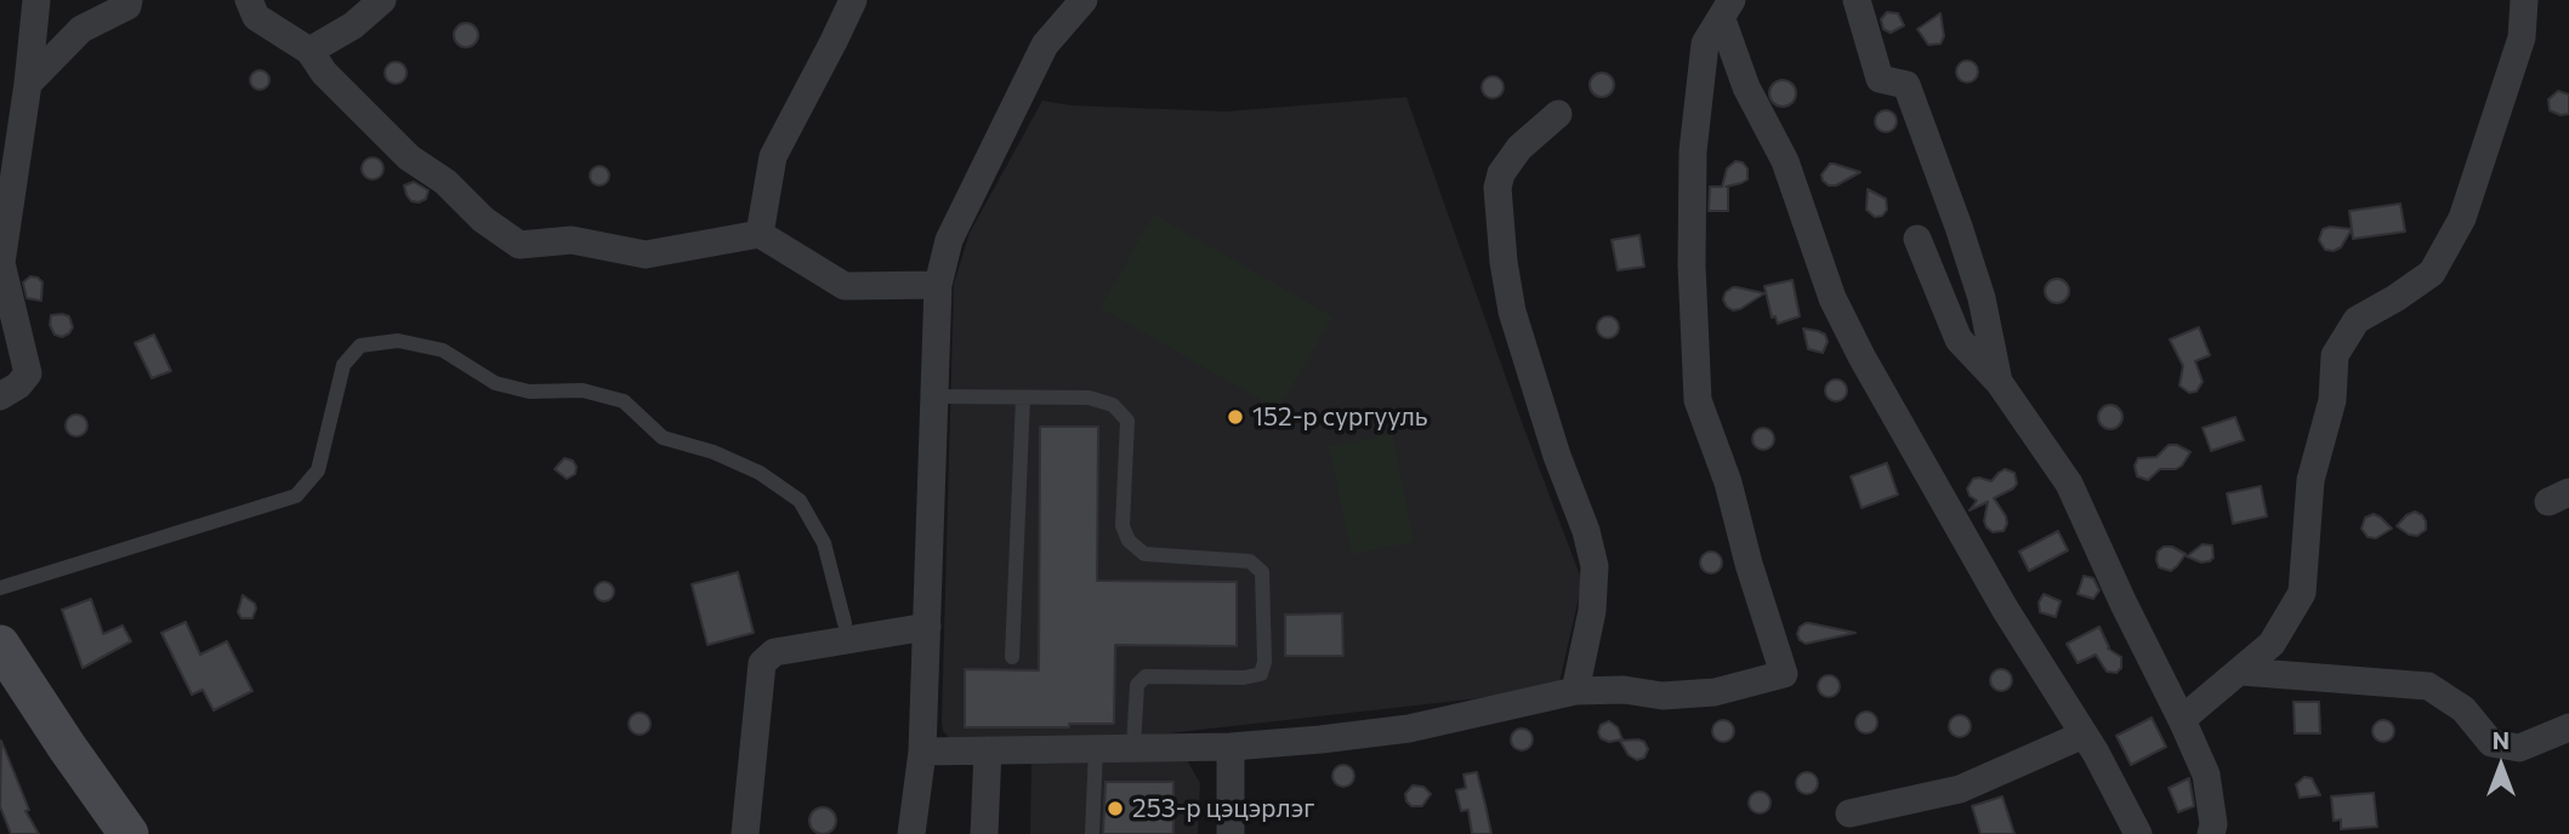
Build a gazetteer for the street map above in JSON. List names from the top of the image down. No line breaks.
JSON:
{"places":["152-р сургууль","253-р цэцэрлэг"],"north":"top"}
